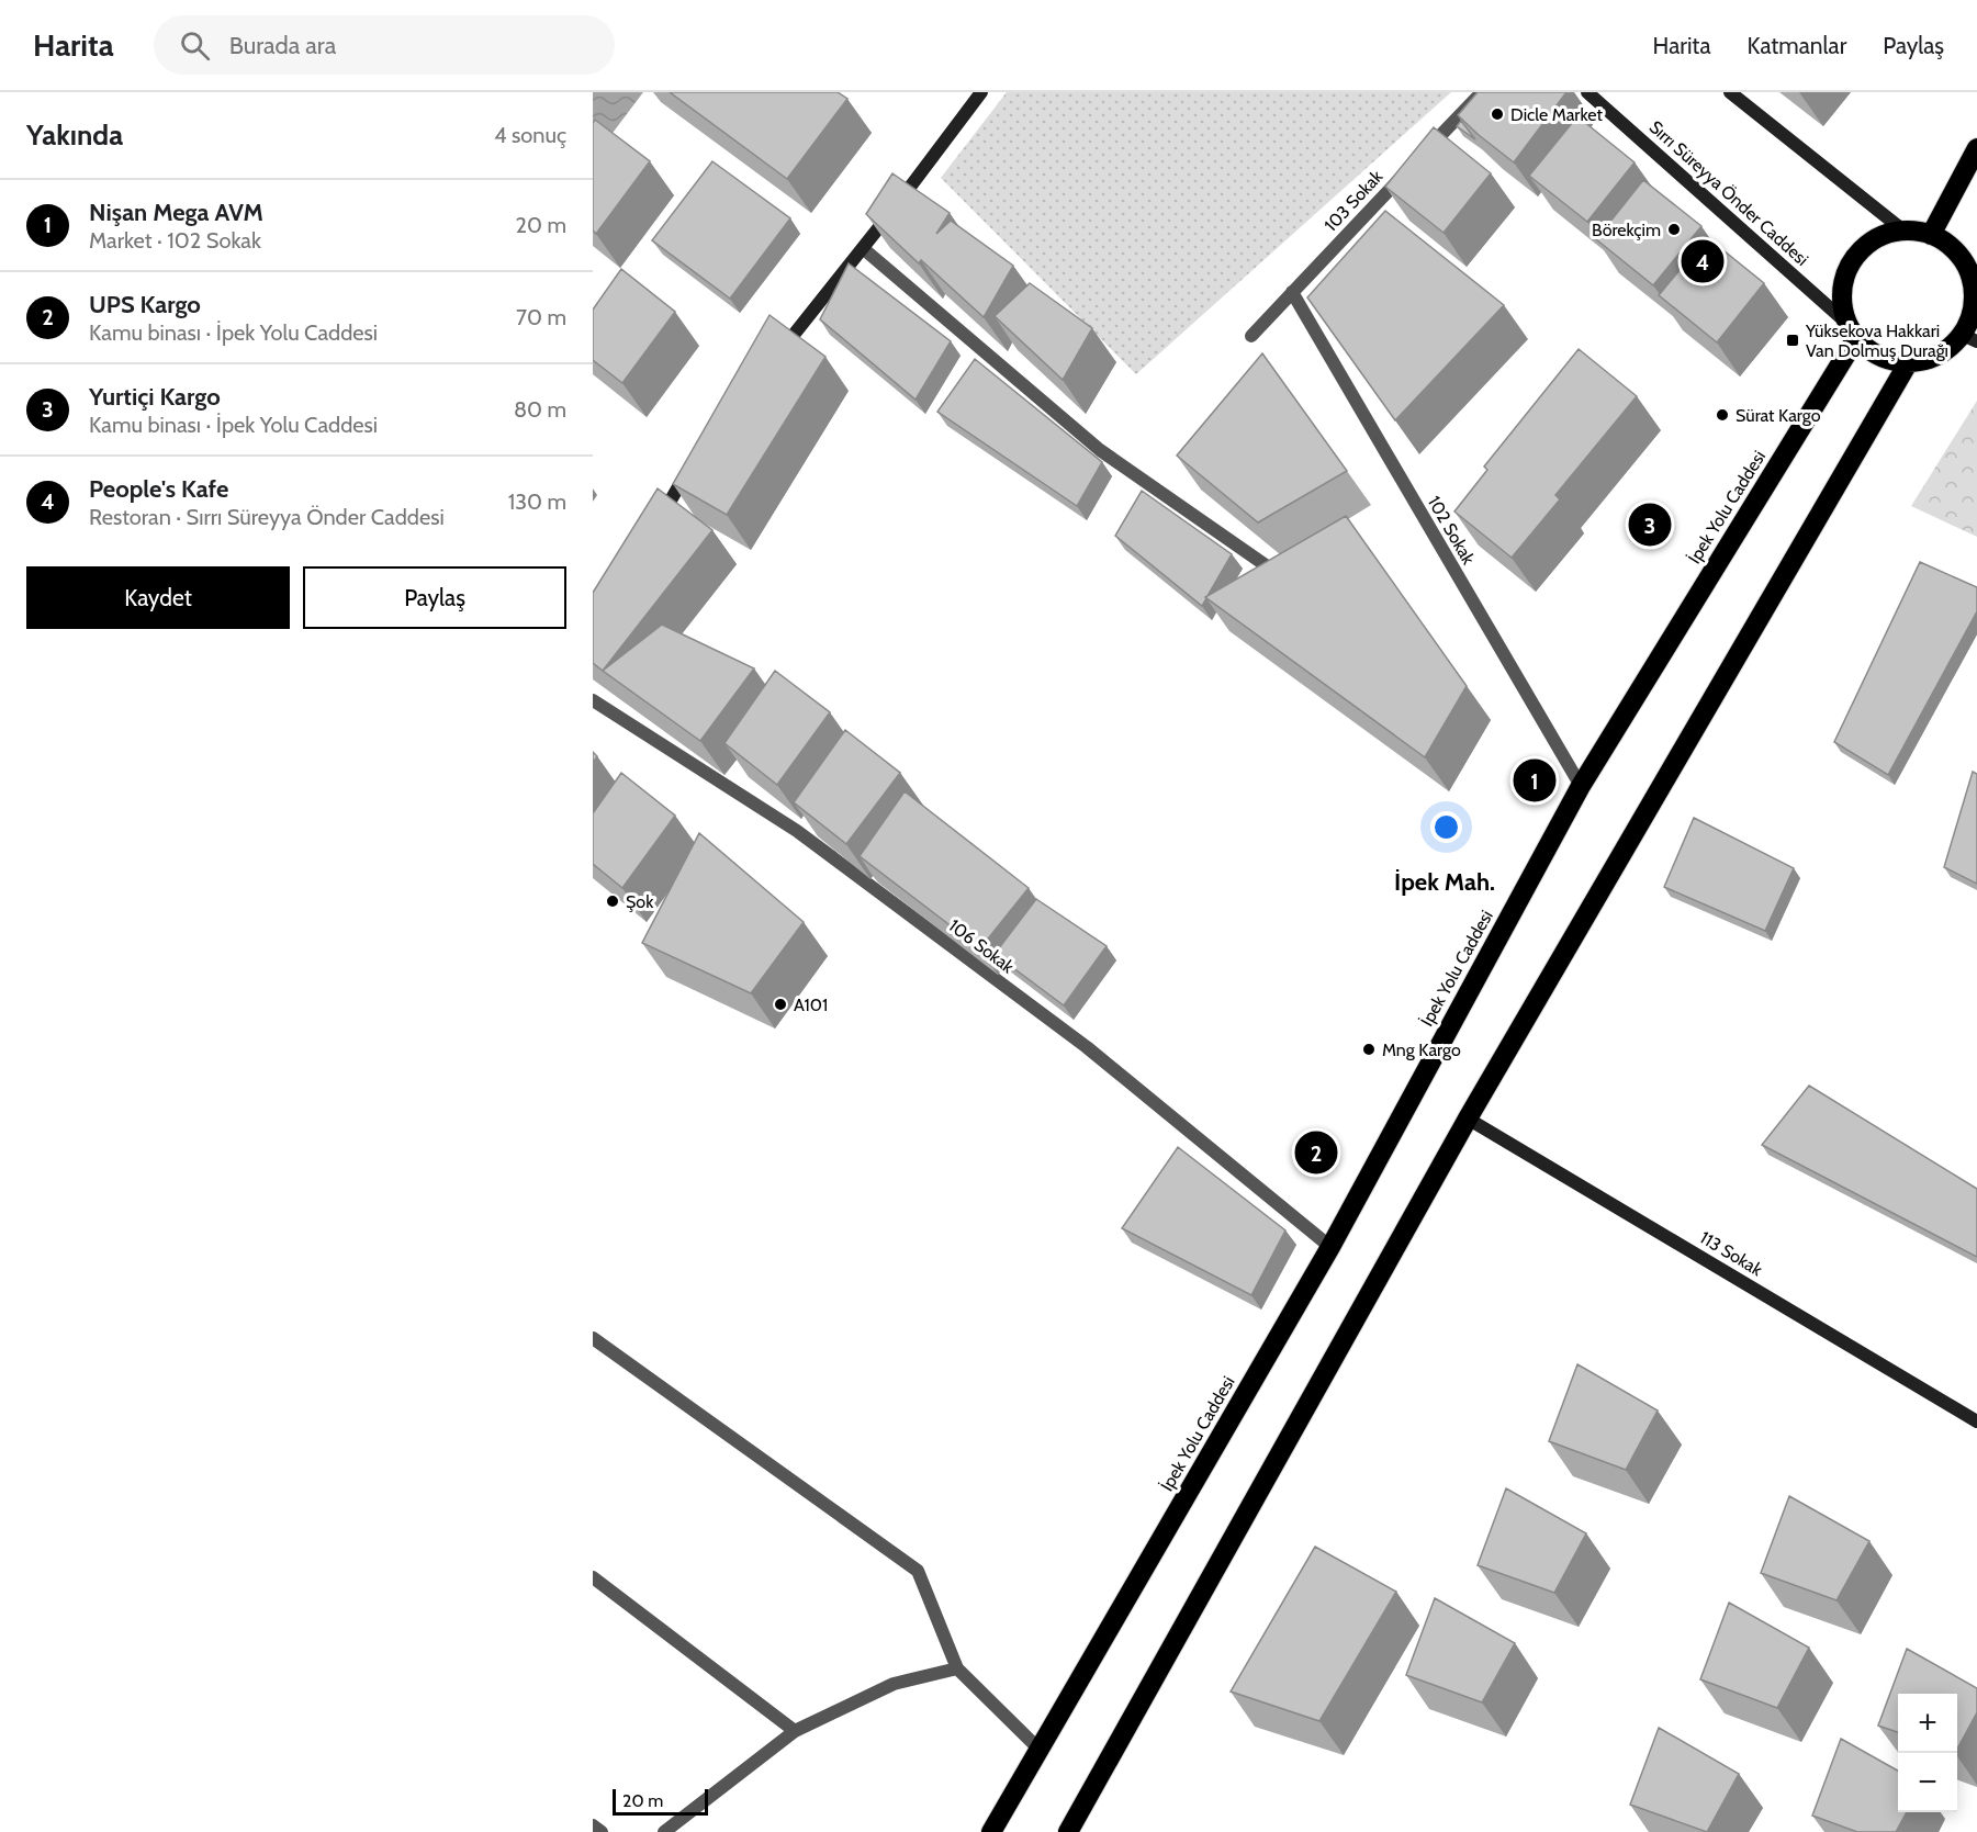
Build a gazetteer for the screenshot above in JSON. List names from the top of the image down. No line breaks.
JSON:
{"streets":{"highway":["İpek Yolu Caddesi"],"street":["Sırrı Süreyya Önder Caddesi","103 Sokak","102 Sokak","106 Sokak","113 Sokak"]},"crossings":[["Sırrı Süreyya Önder Caddesi","İpek Yolu Caddesi"],["103 Sokak","102 Sokak"],["İpek Yolu Caddesi","102 Sokak"],["İpek Yolu Caddesi","106 Sokak"]],"districts":["İpek Mah."],"places":{"other":["Dicle Market","Börekçim","Sürat Kargo","Şok","A101","Mng Kargo"],"transit":["Yüksekova Hakkari Van Dolmuş Durağı"]},"scale_bar":"20 m","page":{"header":"Harita","search":"Burada ara","nav":["Harita","Katmanlar","Paylaş"],"heading":["Yakında","4 sonuç"],"list":[{"mark":"1","name":"Nişan Mega AVM","note":"Market · 102 Sokak","value":"20 m"},{"mark":"2","name":"UPS Kargo","note":"Kamu binası · İpek Yolu Caddesi","value":"70 m"},{"mark":"3","name":"Yurtiçi Kargo","note":"Kamu binası · İpek Yolu Caddesi","value":"80 m"},{"mark":"4","name":"People's Kafe","note":"Restoran · Sırrı Süreyya Önder Caddesi","value":"130 m"}],"pins":["4","3","1","2"],"buttons":["Kaydet","Paylaş"],"map_buttons":["+","−"],"scale":"20 m"}}
